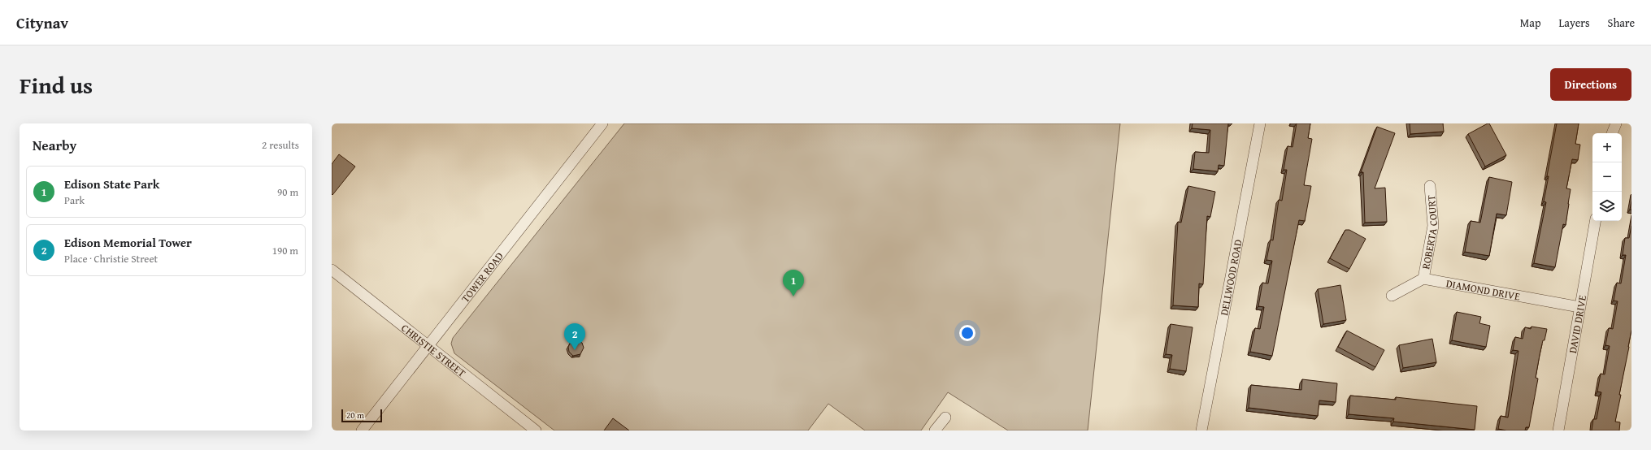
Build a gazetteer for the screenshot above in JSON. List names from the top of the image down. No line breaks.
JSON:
{"streets":{"street":["ROBERTA COURT","TOWER ROAD","DELLWOOD ROAD","DIAMOND DRIVE","DAVID DRIVE","CHRISTIE STREET"]},"crossings":[["ROBERTA COURT","DIAMOND DRIVE"],["TOWER ROAD","CHRISTIE STREET"],["DIAMOND DRIVE","DAVID DRIVE"]],"scale_bar":"20 m","page":{"header":"Citynav","nav":["Map","Layers","Share"],"title":"Find us","buttons":"Directions","heading":["Nearby","2 results"],"map_buttons":["+","−"],"list":[{"mark":"1","name":"Edison State Park","note":"Park","value":"90 m"},{"mark":"2","name":"Edison Memorial Tower","note":"Place · Christie Street","value":"190 m"}],"pins":["1","2"],"scale":"20 m"}}
